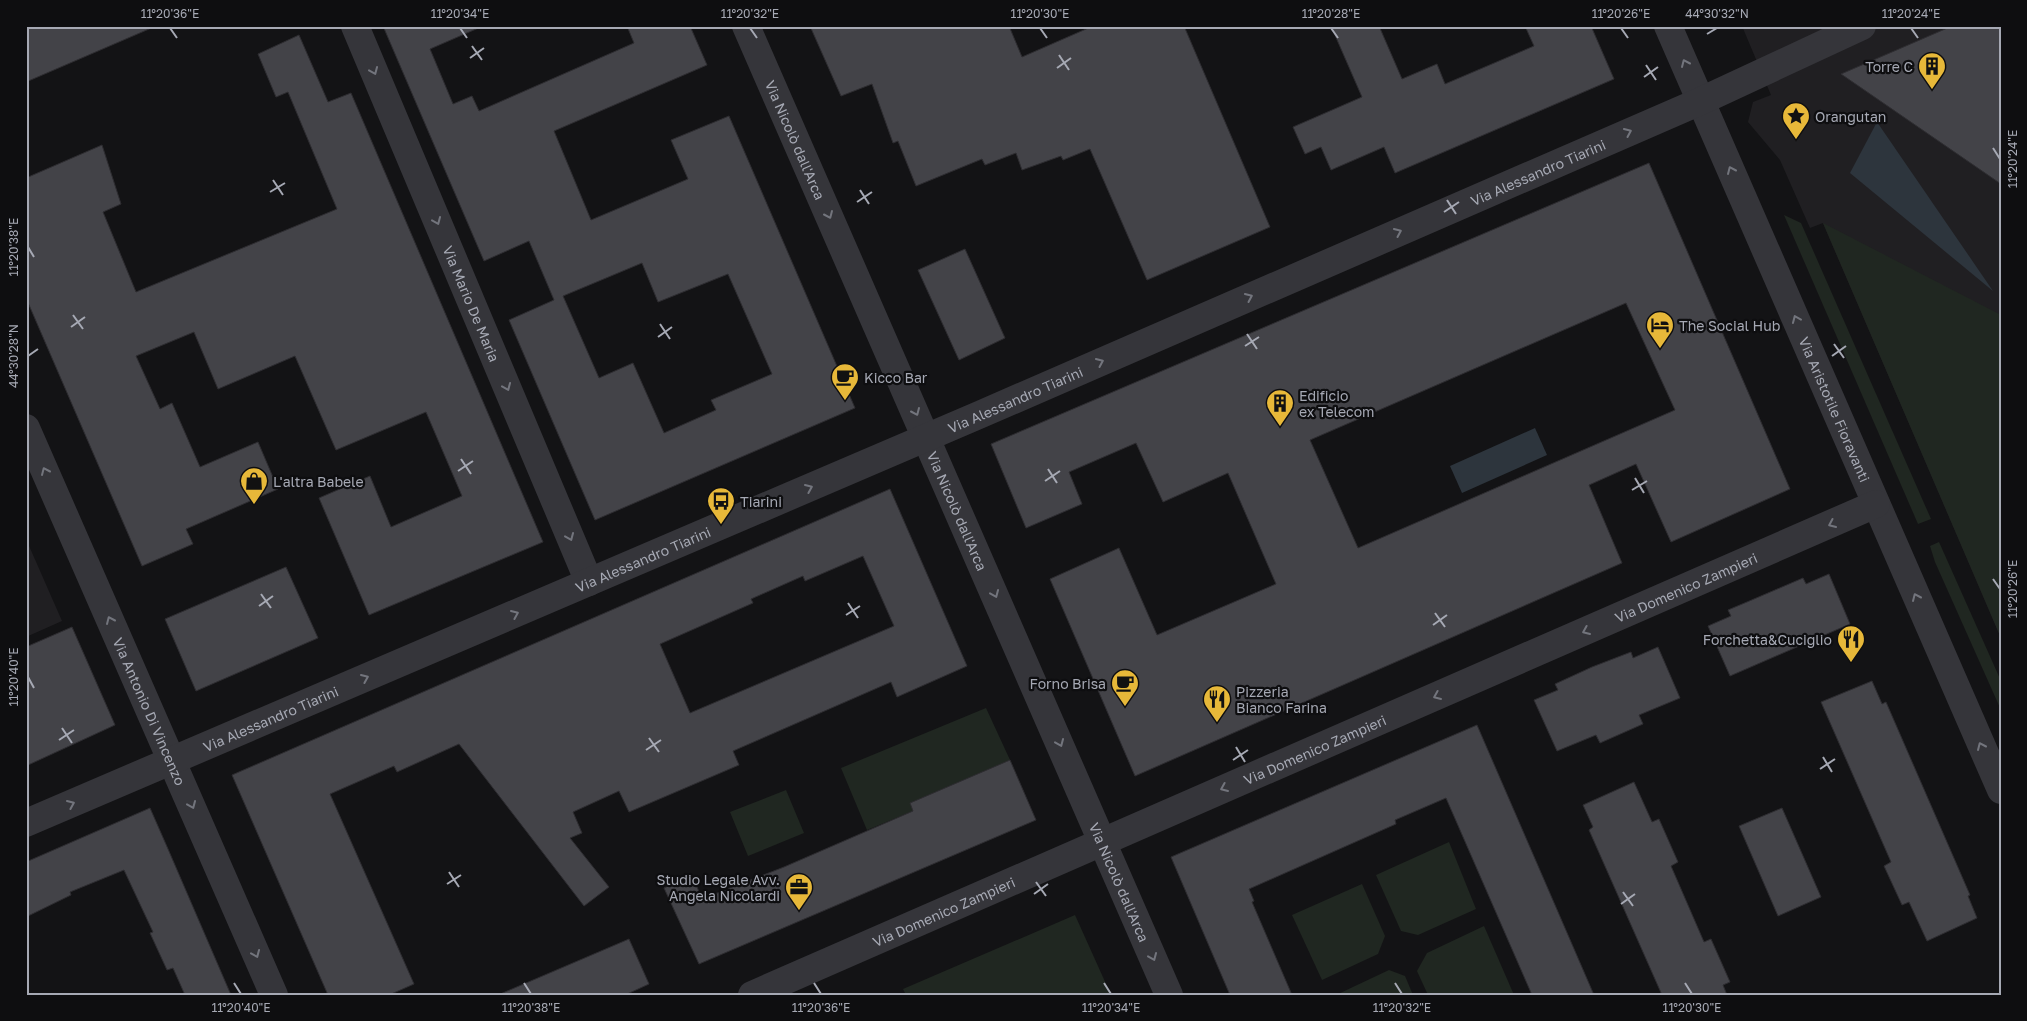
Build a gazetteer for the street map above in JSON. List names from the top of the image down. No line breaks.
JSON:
{"streets":{"street":["Via Nicolò dall'Arca","Via Alessandro Tiarini","Via Mario De Maria","Via Aristotile Fioravanti","Via Domenico Zampieri","Via Antonio Di Vincenzo"]},"crossings":[["Via Nicolò dall'Arca","Via Alessandro Tiarini"],["Via Nicolò dall'Arca","Via Domenico Zampieri"],["Via Alessandro Tiarini","Via Mario De Maria"],["Via Alessandro Tiarini","Via Aristotile Fioravanti"],["Via Alessandro Tiarini","Via Antonio Di Vincenzo"],["Via Aristotile Fioravanti","Via Domenico Zampieri"]],"one_way":["Via Nicolò dall'Arca","Via Alessandro Tiarini","Via Mario De Maria","Via Aristotile Fioravanti","Via Domenico Zampieri"],"places":{"building":["Torre C","Edificio ex Telecom"],"place":["Orangutan"],"hotel":["The Social Hub"],"cafe":["Kicco Bar","Forno Brisa"],"shop":["L'altra Babele"],"bus stop":["Tiarini"],"restaurant":["Forchetta&Cuciglio","Pizzeria Bianco Farina"],"office":["Studio Legale Avv. Angela Nicolardi"]},"coordinates":["11°20'36\"E","11°20'34\"E","11°20'32\"E","11°20'30\"E","11°20'28\"E","11°20'26\"E","44°30'32\"N","11°20'24\"E","11°20'38\"E","44°30'28\"N","11°20'40\"E"]}
